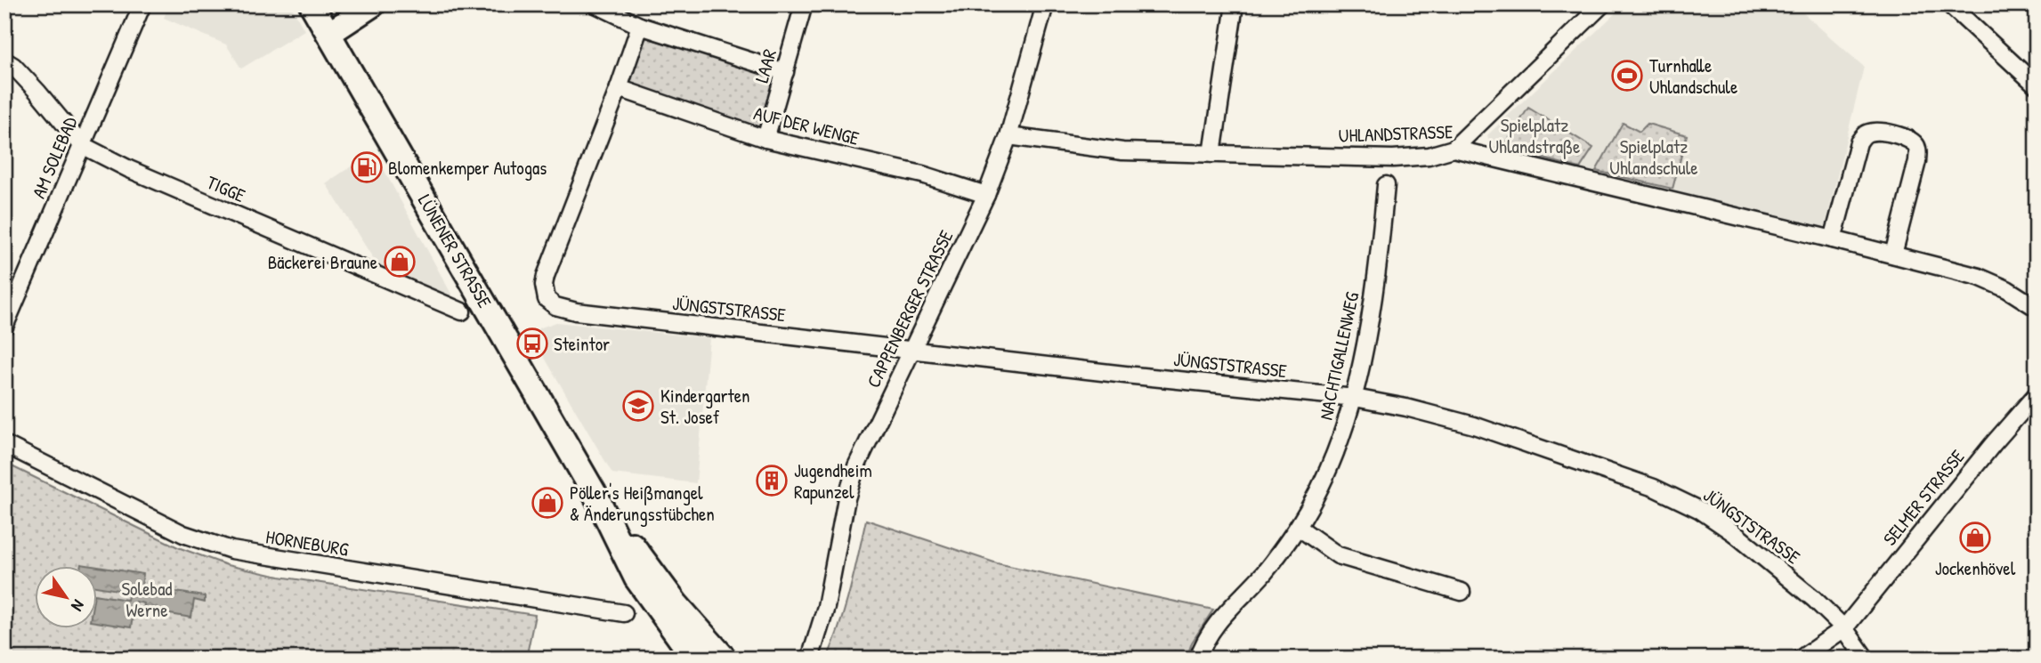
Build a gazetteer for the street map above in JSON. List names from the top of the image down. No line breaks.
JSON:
{"streets":{"main road":["LÜNENER STRASSE"],"street":["LAAR","AUF DER WENGE","UHLANDSTRASSE","AM SOLEBAD","TIGGE","JÜNGSTSTRASSE","CAPPENBERGER STRASSE","NACHTIGALLENWEG","SELMER STRASSE","HORNEBURG"]},"crossings":[["LAAR","AUF DER WENGE"],["AUF DER WENGE","JÜNGSTSTRASSE"],["AUF DER WENGE","CAPPENBERGER STRASSE"],["UHLANDSTRASSE","CAPPENBERGER STRASSE"],["AM SOLEBAD","TIGGE"],["JÜNGSTSTRASSE","CAPPENBERGER STRASSE"],["JÜNGSTSTRASSE","NACHTIGALLENWEG"],["JÜNGSTSTRASSE","SELMER STRASSE"]],"parks":["Spielplatz Uhlandstraße","Spielplatz Uhlandschule","Solebad Werne"],"places":{"sports":["Turnhalle Uhlandschule"],"fuel station":["Blomenkemper Autogas"],"shop":["Bäckerei Braune","Pöller's Heißmangel & Änderungsstübchen","Jockenhövel"],"bus stop":["Steintor"],"school or university":["Kindergarten St. Josef"],"building":["Jugendheim Rapunzel"]},"north":"bottom right"}
